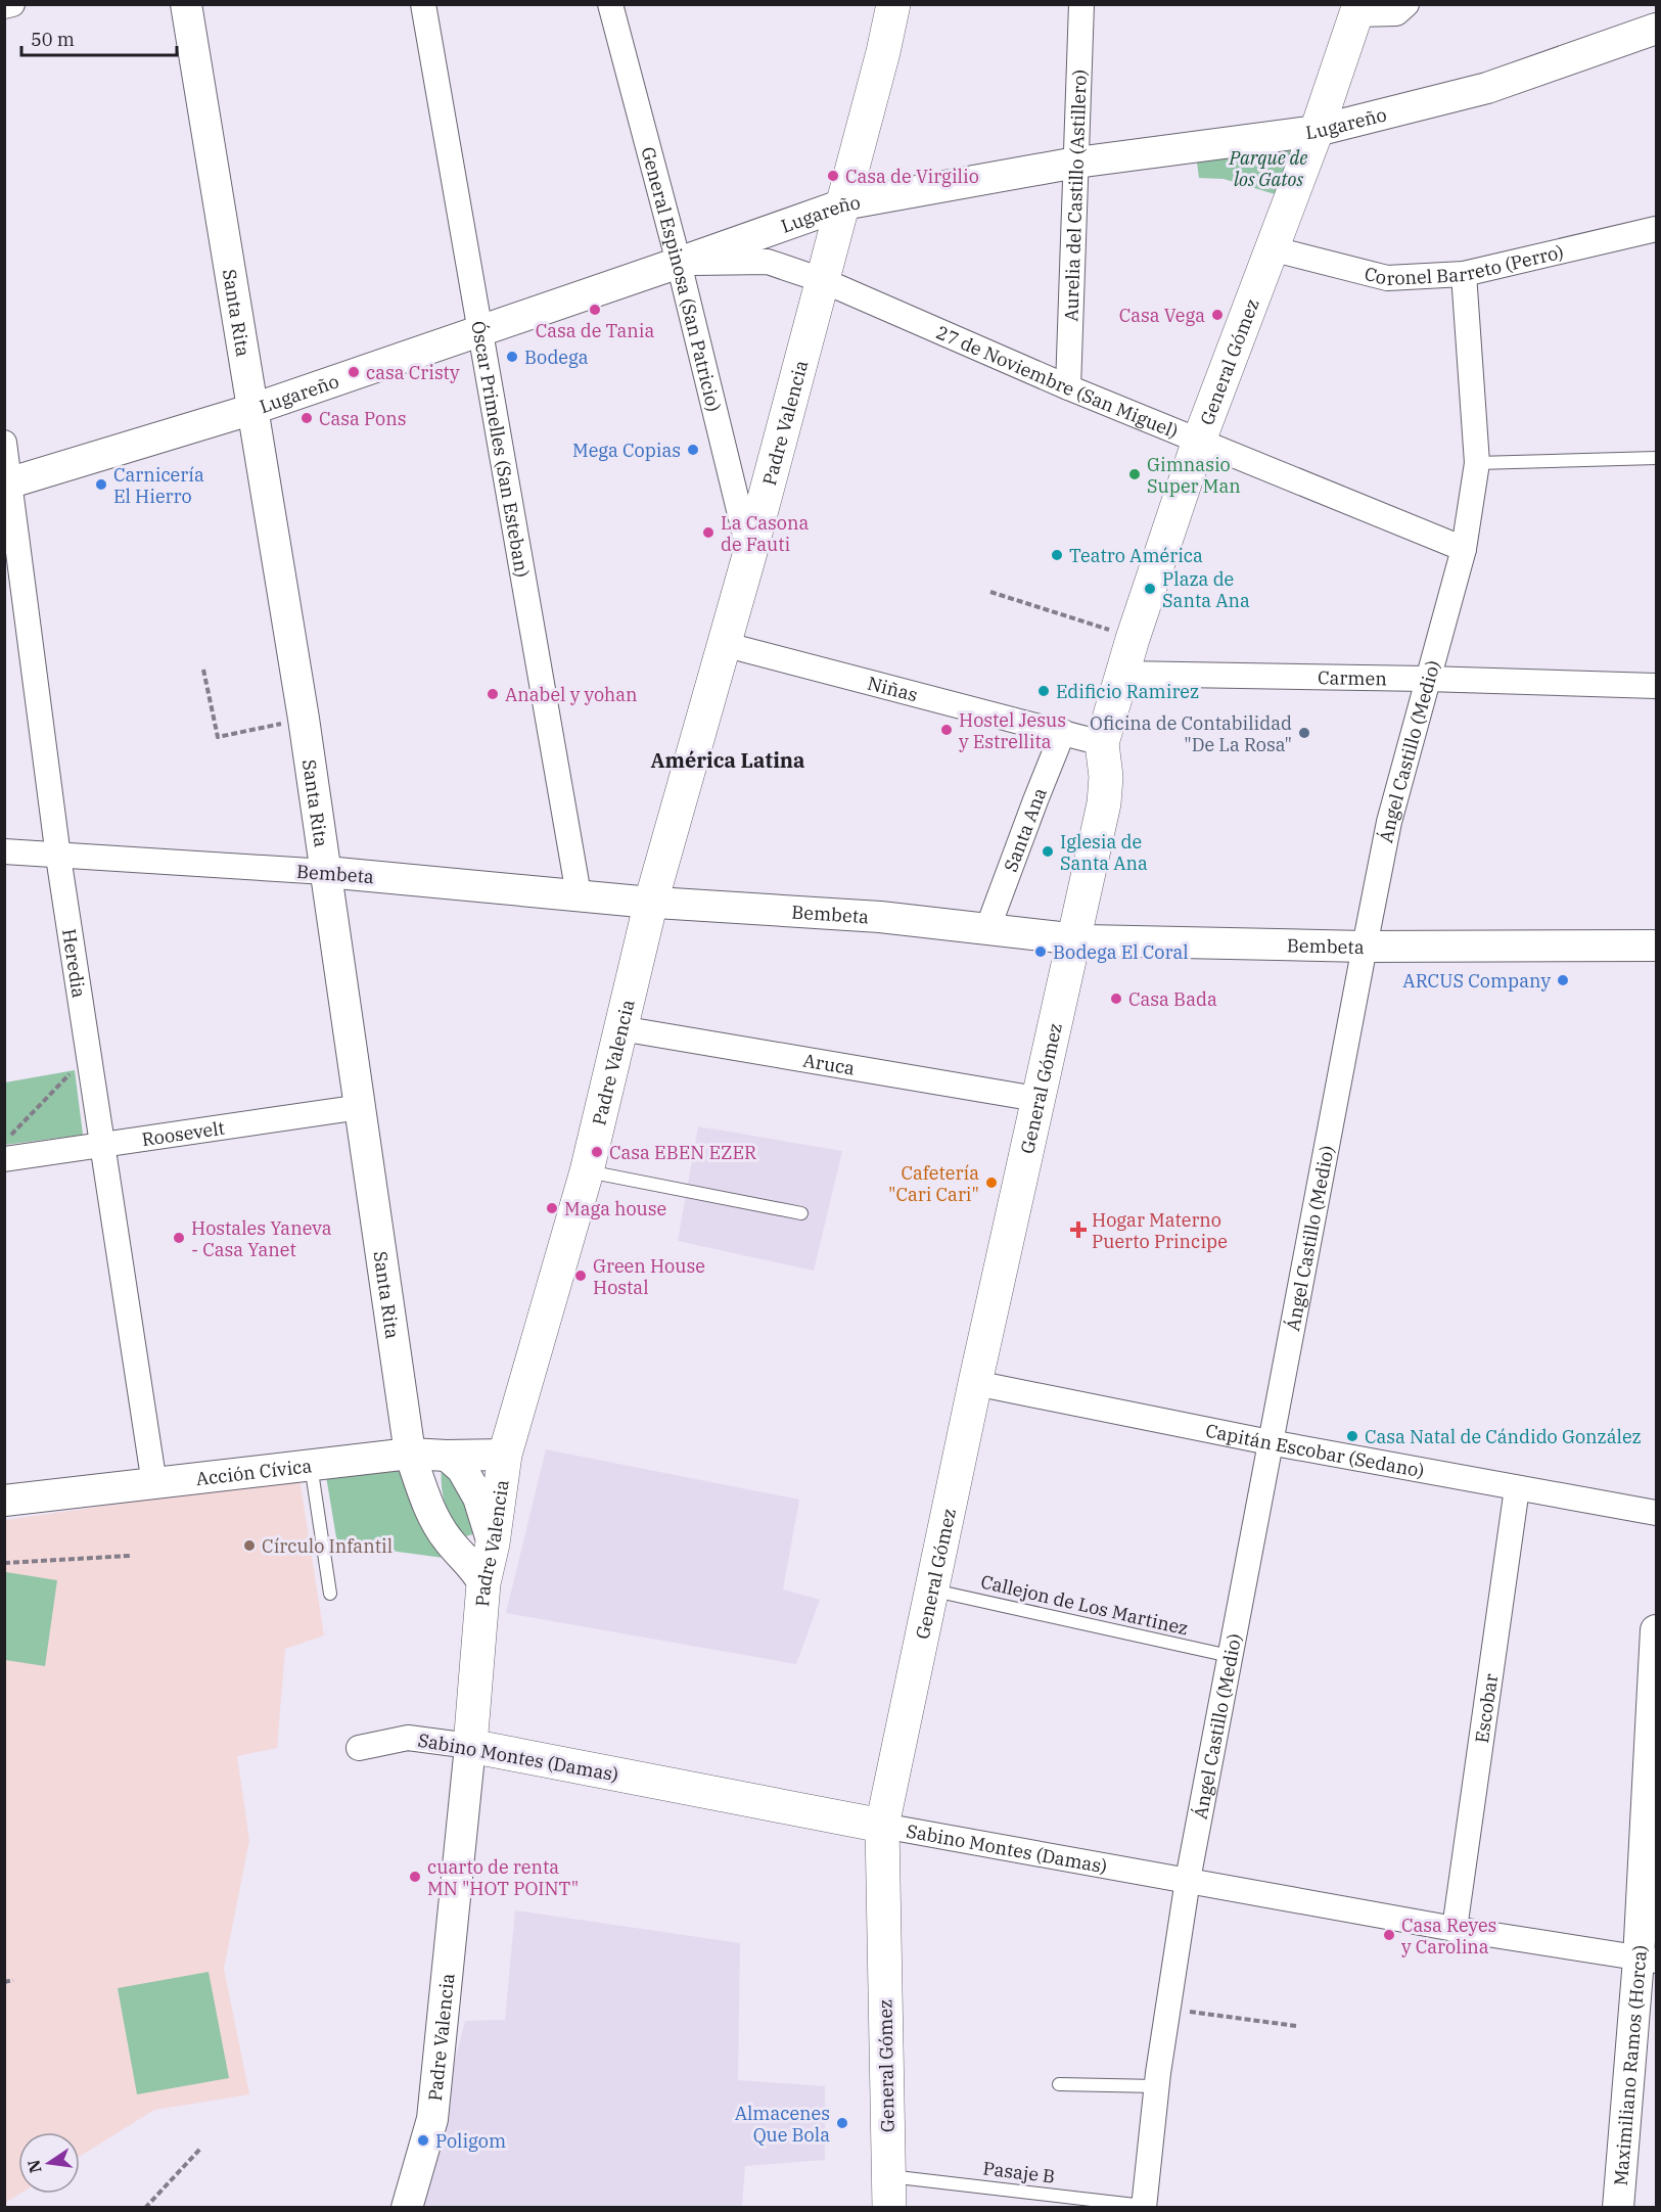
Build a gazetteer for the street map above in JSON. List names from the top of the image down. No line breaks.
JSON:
{"streets":{"main road":["General Gómez","Padre Valencia","Sabino Montes (Damas)"],"street":["Lugareño","Aurelia del Castillo (Astillero)","Coronel Barreto (Perro)","General Espinosa (San Patricio)","Santa Rita","27 de Noviembre (San Miguel)","Óscar Primelles (San Esteban)","Carmen","Niñas","Ángel Castillo (Medio)","Santa Ana","Bembeta","Heredia","Aruca","Roosevelt","Capitán Escobar (Sedano)","Acción Cívica","Escobar","Maximiliano Ramos (Horca)"],"lane":["Callejon de Los Martinez","Pasaje B"]},"crossings":[["Lugareño","Aurelia del Castillo (Astillero)"],["Lugareño","General Espinosa (San Patricio)"],["Lugareño","Santa Rita"],["Lugareño","General Gómez"],["Lugareño","27 de Noviembre (San Miguel)"],["Lugareño","Padre Valencia"],["Lugareño","Óscar Primelles (San Esteban)"],["Lugareño","Heredia"],["Aurelia del Castillo (Astillero)","27 de Noviembre (San Miguel)"],["Coronel Barreto (Perro)","General Gómez"],["Coronel Barreto (Perro)","Ángel Castillo (Medio)"],["General Espinosa (San Patricio)","27 de Noviembre (San Miguel)"],["General Espinosa (San Patricio)","Padre Valencia"],["Santa Rita","Padre Valencia"],["Santa Rita","Bembeta"],["Santa Rita","Roosevelt"],["Santa Rita","Acción Cívica"],["General Gómez","27 de Noviembre (San Miguel)"],["General Gómez","Carmen"],["General Gómez","Bembeta"],["General Gómez","Aruca"],["General Gómez","Capitán Escobar (Sedano)"],["General Gómez","Callejon de Los Martinez"],["General Gómez","Sabino Montes (Damas)"],["General Gómez","Pasaje B"],["27 de Noviembre (San Miguel)","Padre Valencia"],["27 de Noviembre (San Miguel)","Ángel Castillo (Medio)"],["Padre Valencia","Niñas"],["Padre Valencia","Bembeta"],["Padre Valencia","Aruca"],["Padre Valencia","Acción Cívica"],["Padre Valencia","Sabino Montes (Damas)"],["Óscar Primelles (San Esteban)","Bembeta"],["Carmen","Ángel Castillo (Medio)"],["Niñas","Santa Ana"],["Ángel Castillo (Medio)","Bembeta"],["Ángel Castillo (Medio)","Capitán Escobar (Sedano)"],["Ángel Castillo (Medio)","Callejon de Los Martinez"],["Ángel Castillo (Medio)","Sabino Montes (Damas)"],["Ángel Castillo (Medio)","Pasaje B"],["Santa Ana","Bembeta"],["Bembeta","Heredia"],["Heredia","Roosevelt"],["Heredia","Acción Cívica"],["Capitán Escobar (Sedano)","Escobar"],["Escobar","Sabino Montes (Damas)"],["Sabino Montes (Damas)","Maximiliano Ramos (Horca)"]],"districts":["América Latina"],"parks":["Parque de los Gatos"],"places":{"other":["Casa de Virgilio","Casa de Tania","Casa Vega","Bodega","casa Cristy","Casa Pons","Mega Copias","Gimnasio Super Man","Carnicería El Hierro","La Casona de Fauti","Teatro América","Plaza de Santa Ana","Edificio Ramirez","Anabel y yohan","Hostel Jesus y Estrellita","Oficina de Contabilidad \"De La Rosa\"","Iglesia de Santa Ana","Bodega El Coral","ARCUS Company","Casa Bada","Casa EBEN EZER","Cafetería \"Cari Cari\"","Maga house","Hostales Yaneva - Casa Yanet","Green House Hostal","Casa Natal de Cándido González","Círculo Infantil","cuarto de renta MN \"HOT POINT\"","Casa Reyes y Carolina","Almacenes Que Bola","Poligom"],"health":["Hogar Materno Puerto Principe"]},"scale_bar":"50 m","north":"left"}
